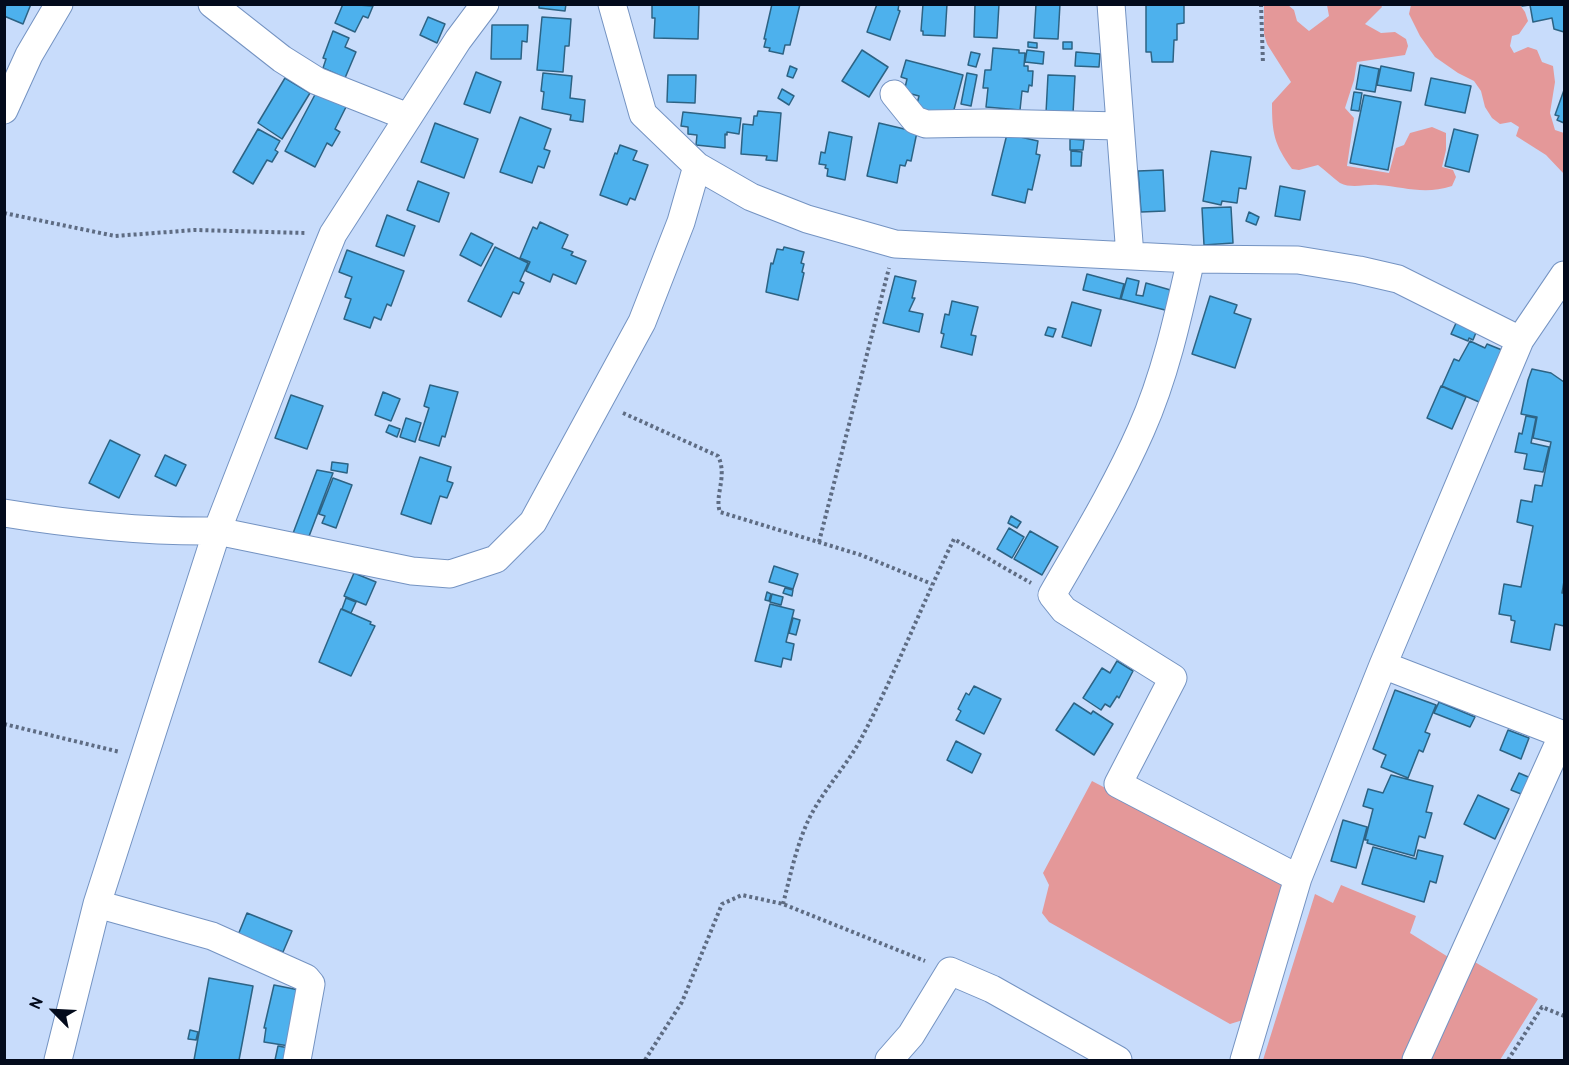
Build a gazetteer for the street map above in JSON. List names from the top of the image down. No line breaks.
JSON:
{"north":"top left"}
